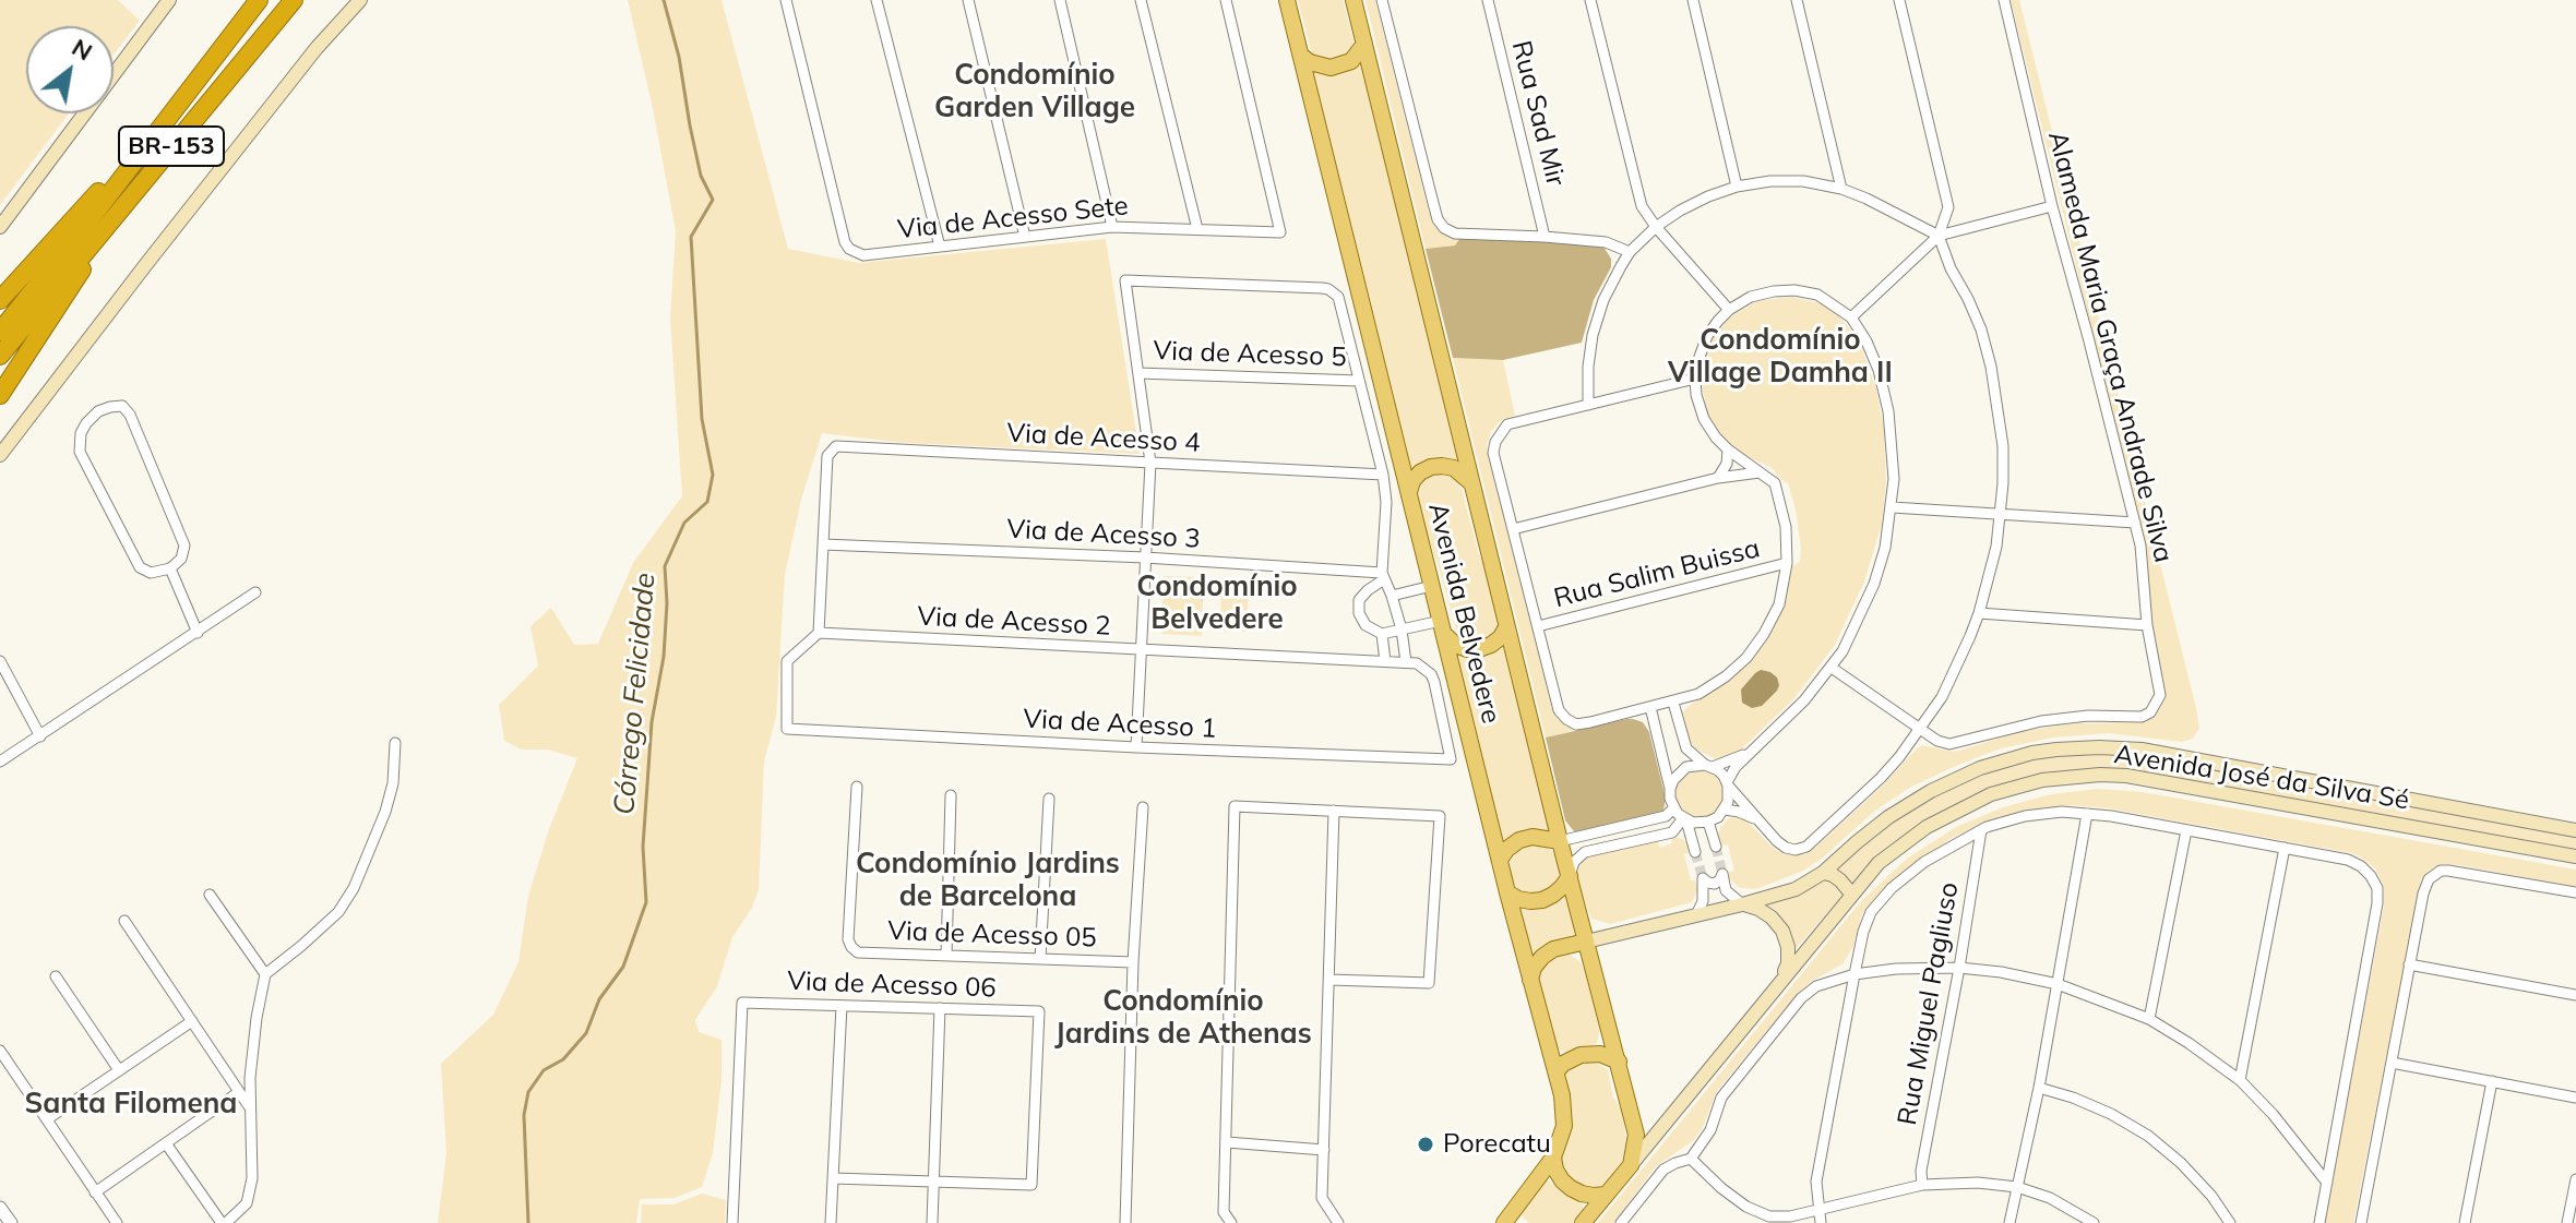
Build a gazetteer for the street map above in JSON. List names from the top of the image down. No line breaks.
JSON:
{"streets":{"highway":["BR-153"],"main road":["Avenida Belvedere","Avenida José da Silva Sé"],"street":["Rua Sad Mir","Via de Acesso Sete","Alameda Maria Graça Andrade Silva","Via de Acesso 5","Via de Acesso 4","Via de Acesso 3","Rua Salim Buissa","Via de Acesso 2","Via de Acesso 1","Via de Acesso 05","Via de Acesso 06","Rua Miguel Pagliuso"]},"crossings":[["Via de Acesso 4","Via de Acesso 3"],["Avenida Belvedere","Avenida José da Silva Sé"],["Via de Acesso 2","Via de Acesso 1"]],"districts":["Condomínio Garden Village","Condomínio Village Damha II","Condomínio Belvedere","Condomínio Jardins de Barcelona","Condomínio Jardins de Athenas","Santa Filomena"],"water":["Córrego Felicidade"],"places":["Porecatu"],"north":"top right"}
